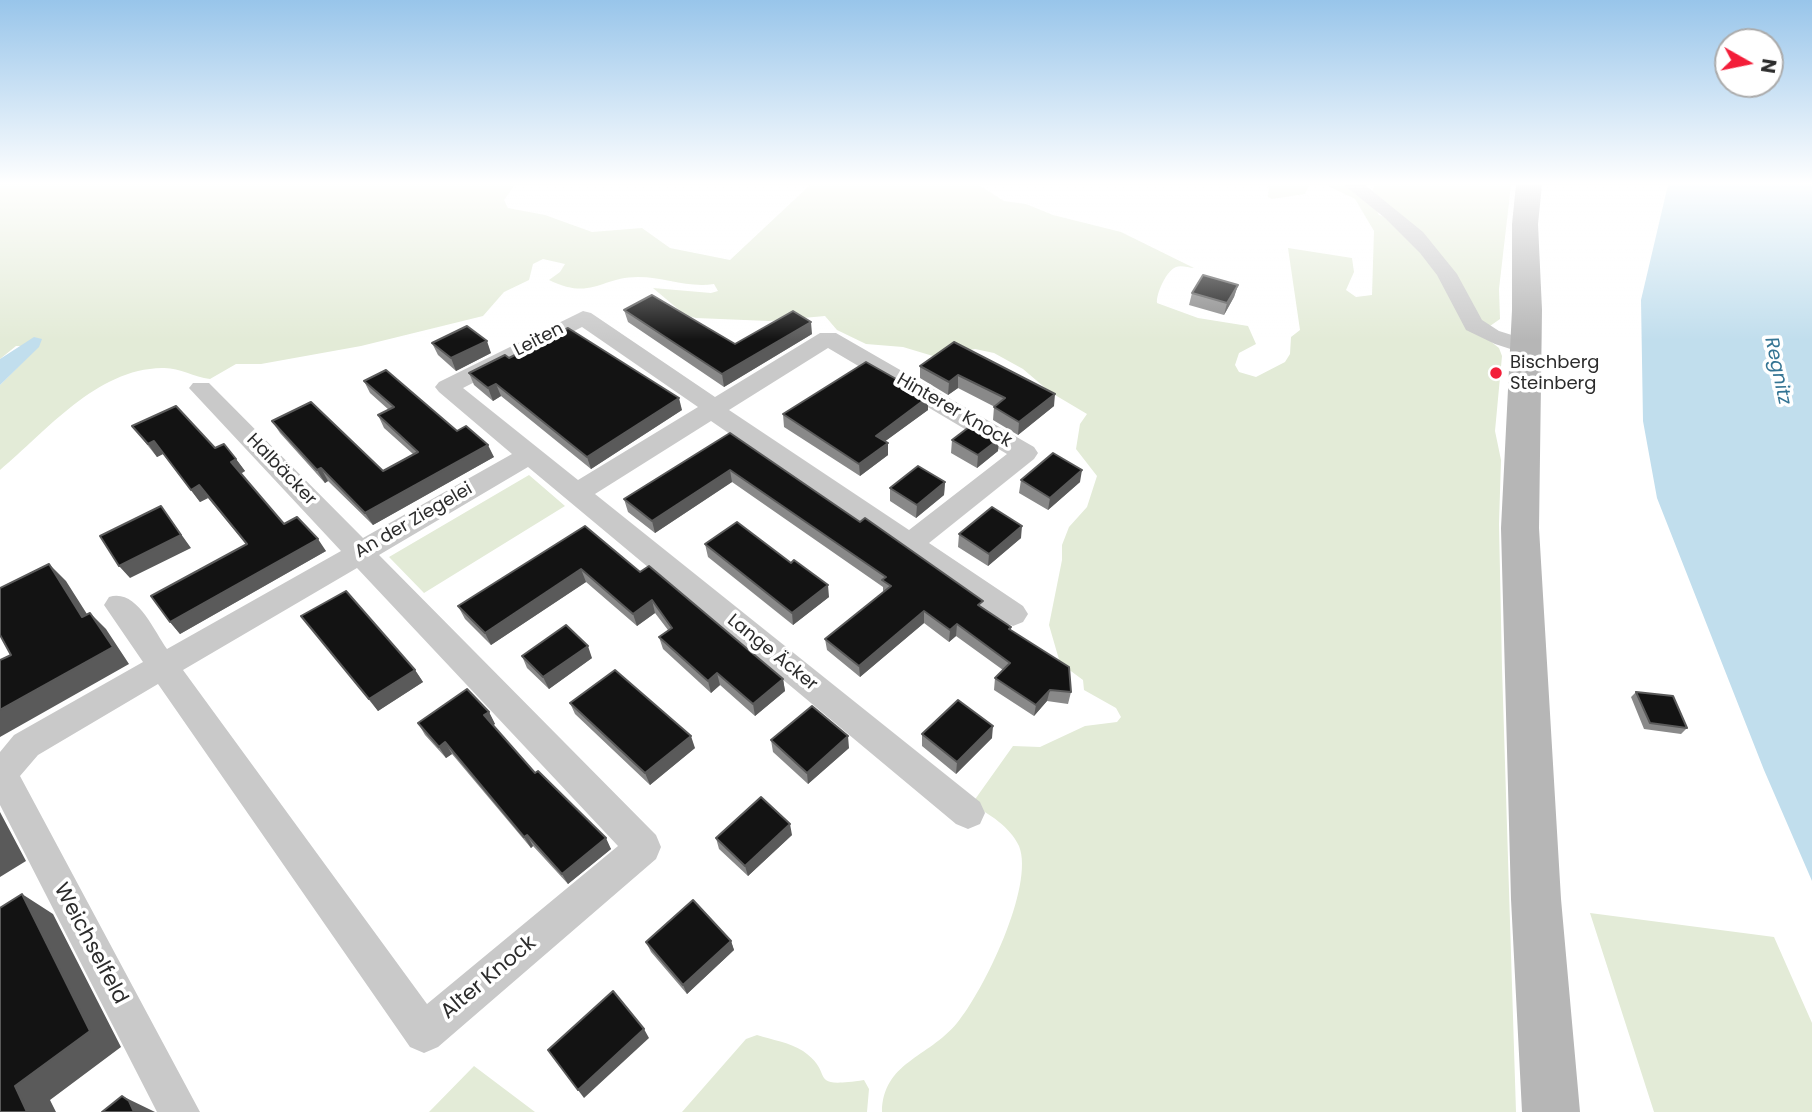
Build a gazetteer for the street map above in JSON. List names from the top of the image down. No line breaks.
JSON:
{"streets":{"street":["Leiten","Hinterer Knock","Halbäcker","An der Ziegelei","Lange Äcker","Weichselfeld","Alter Knock"]},"crossings":[["Leiten","Hinterer Knock"],["Leiten","An der Ziegelei"],["Halbäcker","An der Ziegelei"],["Halbäcker","Alter Knock"],["An der Ziegelei","Weichselfeld"],["An der Ziegelei","Alter Knock"]],"water":["Regnitz"],"places":["Bischberg Steinberg"],"north":"right"}
